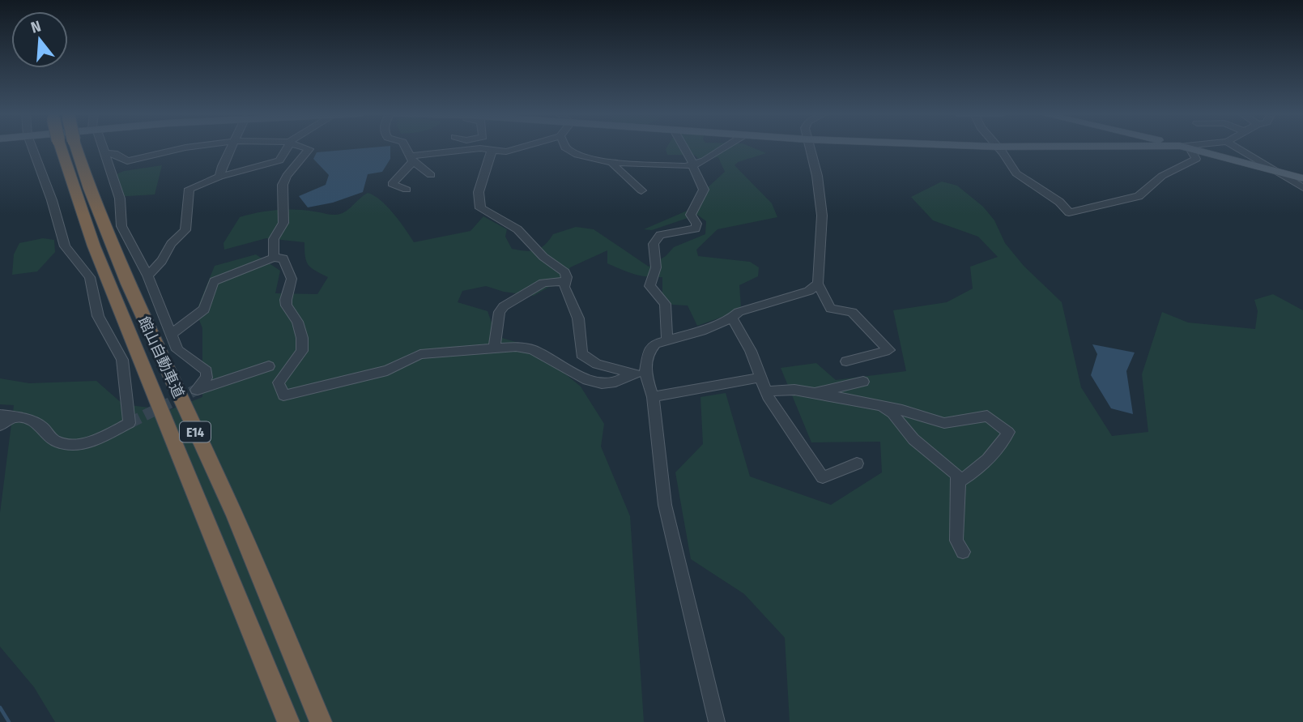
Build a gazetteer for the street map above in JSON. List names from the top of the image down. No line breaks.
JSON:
{"streets":{"highway":["館山自動車道","E14"]},"north":"top"}
